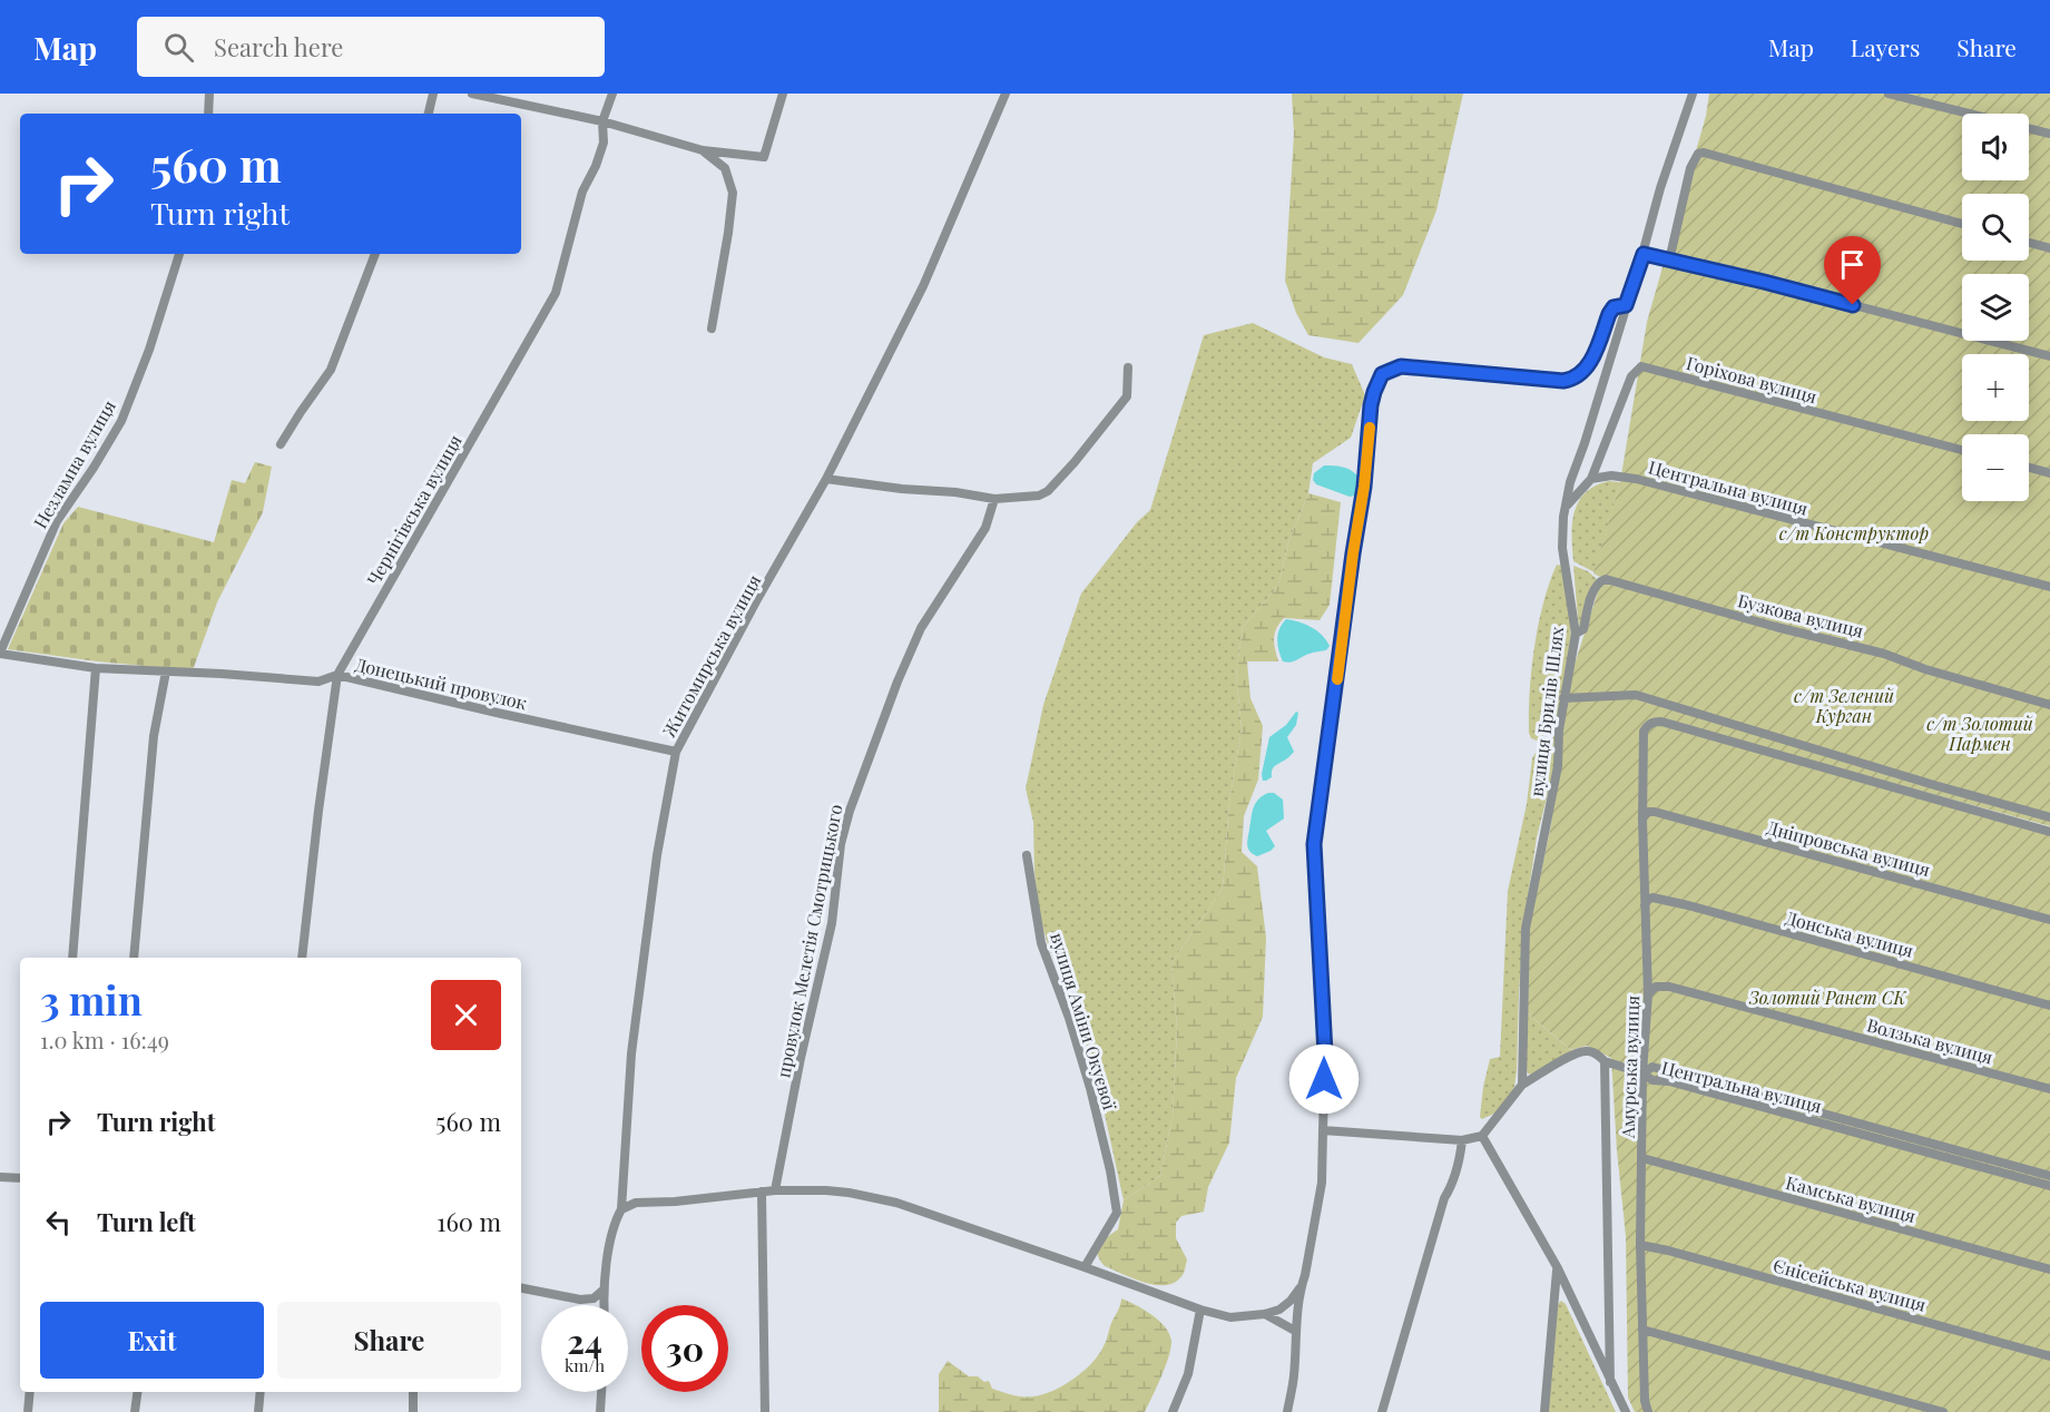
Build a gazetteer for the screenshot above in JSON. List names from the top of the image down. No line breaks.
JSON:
{"streets":{"street":["Горіхова вулиця","Незламна вулиця","Центральна вулиця","Чернігівська вулиця","Бузкова вулиця","Житомирська вулиця","Донецький провулок","вулиця Брилів Шлях","Дніпровська вулиця","Донська вулиця","провулок Мелетія Смотрицького","вулиця Аміни Окуєвої","Волзька вулиця","Амурська вулиця","Камська вулиця","Єнісейська вулиця"]},"crossings":[["Горіхова вулиця","Центральна вулиця"],["Незламна вулиця","Донецький провулок"],["Центральна вулиця","Амурська вулиця"],["Чернігівська вулиця","Донецький провулок"],["Бузкова вулиця","вулиця Брилів Шлях"],["Житомирська вулиця","Донецький провулок"],["Дніпровська вулиця","Амурська вулиця"],["Донська вулиця","Амурська вулиця"],["Волзька вулиця","Амурська вулиця"],["Амурська вулиця","Камська вулиця"],["Амурська вулиця","Єнісейська вулиця"]],"parks":["с/т Конструктор","с/т Зелений Курган","с/т Золотий Пармен","Золотий Ранет СК"],"page":{"header":"Map","search":"Search here","nav":["Map","Layers","Share"],"map_buttons":["+","−"],"turn":["560 m","Turn right"],"heading":["3 min","1.0 km · 16:49"],"list":[{"name":"Turn right","value":"560 m"},{"name":"Turn left","value":"160 m"}],"buttons":["Exit","Share"],"speed":"24 km/h","limit":"30"}}
